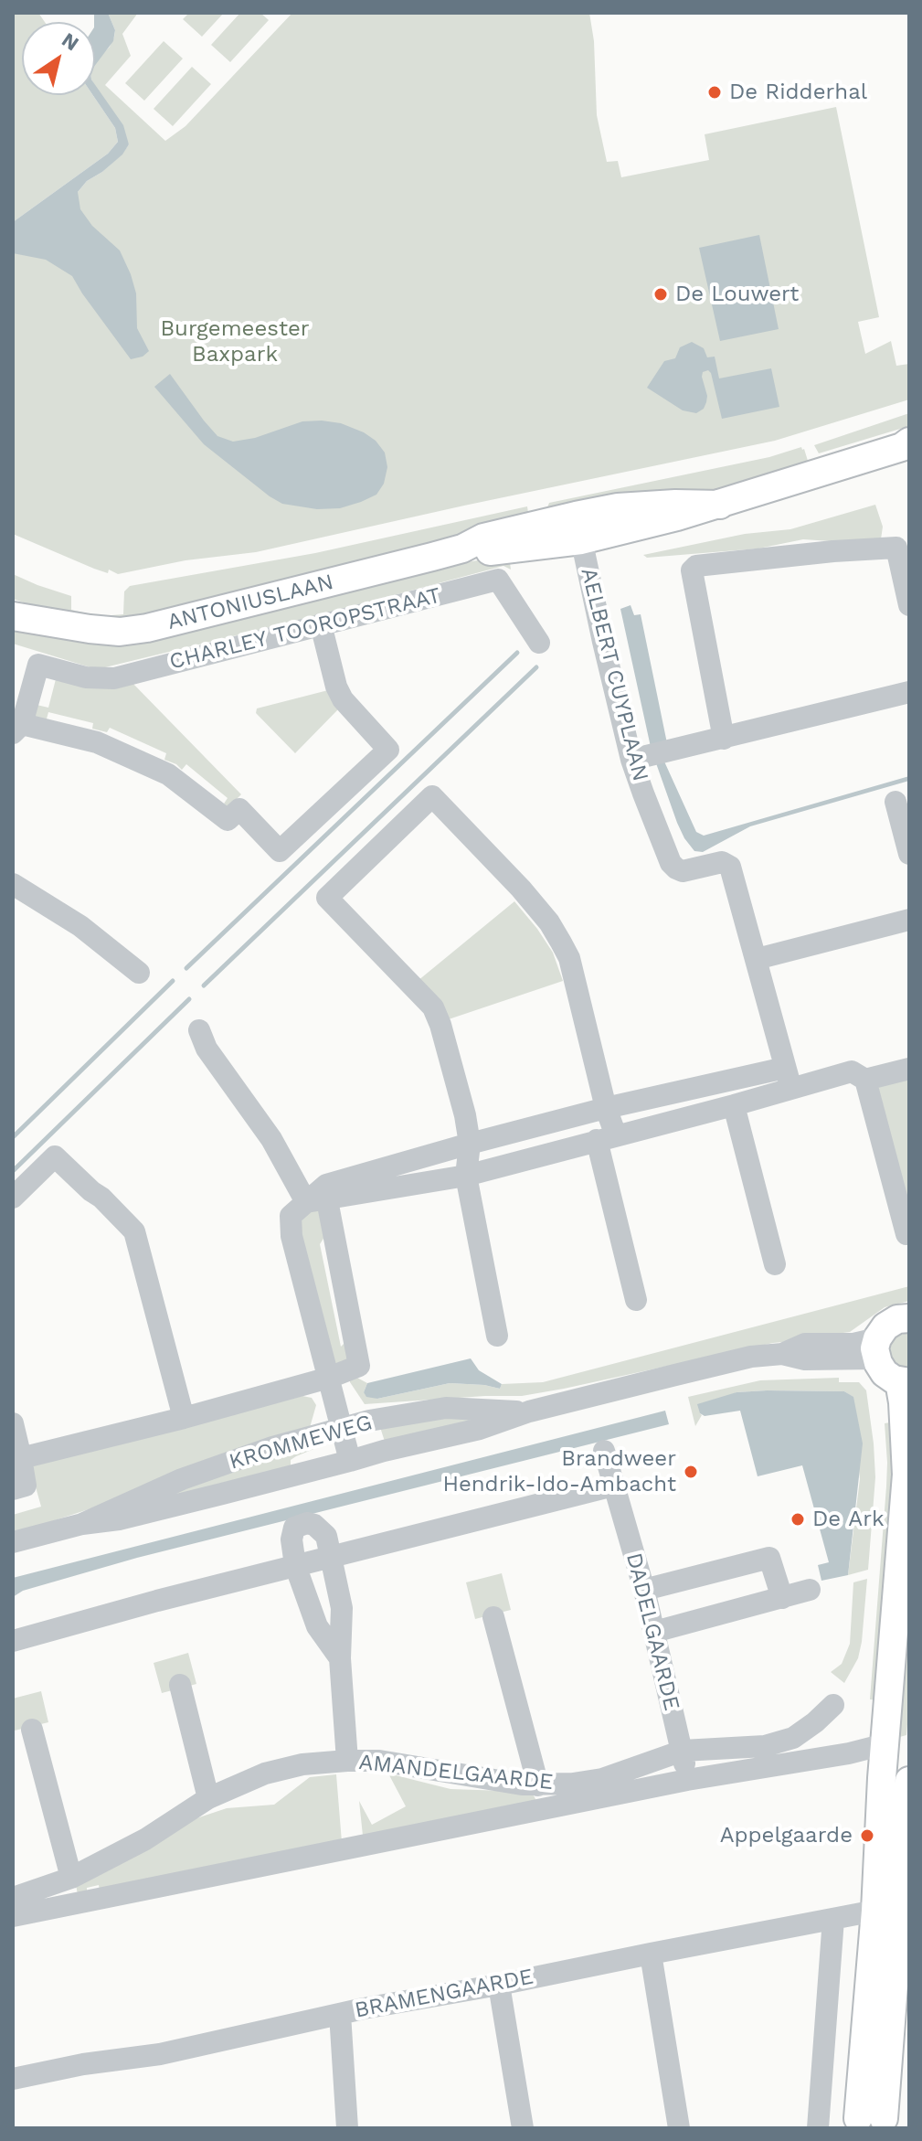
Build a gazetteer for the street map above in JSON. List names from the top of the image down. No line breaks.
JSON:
{"streets":{"main road":["ANTONIUSLAAN"],"street":["CHARLEY TOOROPSTRAAT","AELBERT CUYPLAAN","KROMMEWEG","DADELGAARDE","AMANDELGAARDE","BRAMENGAARDE"]},"crossings":[["ANTONIUSLAAN","AELBERT CUYPLAAN"],["DADELGAARDE","AMANDELGAARDE"]],"parks":["Burgemeester Baxpark"],"places":["De Ridderhal","De Louwert","Brandweer Hendrik-Ido-Ambacht","De Ark","Appelgaarde"],"north":"top right"}
